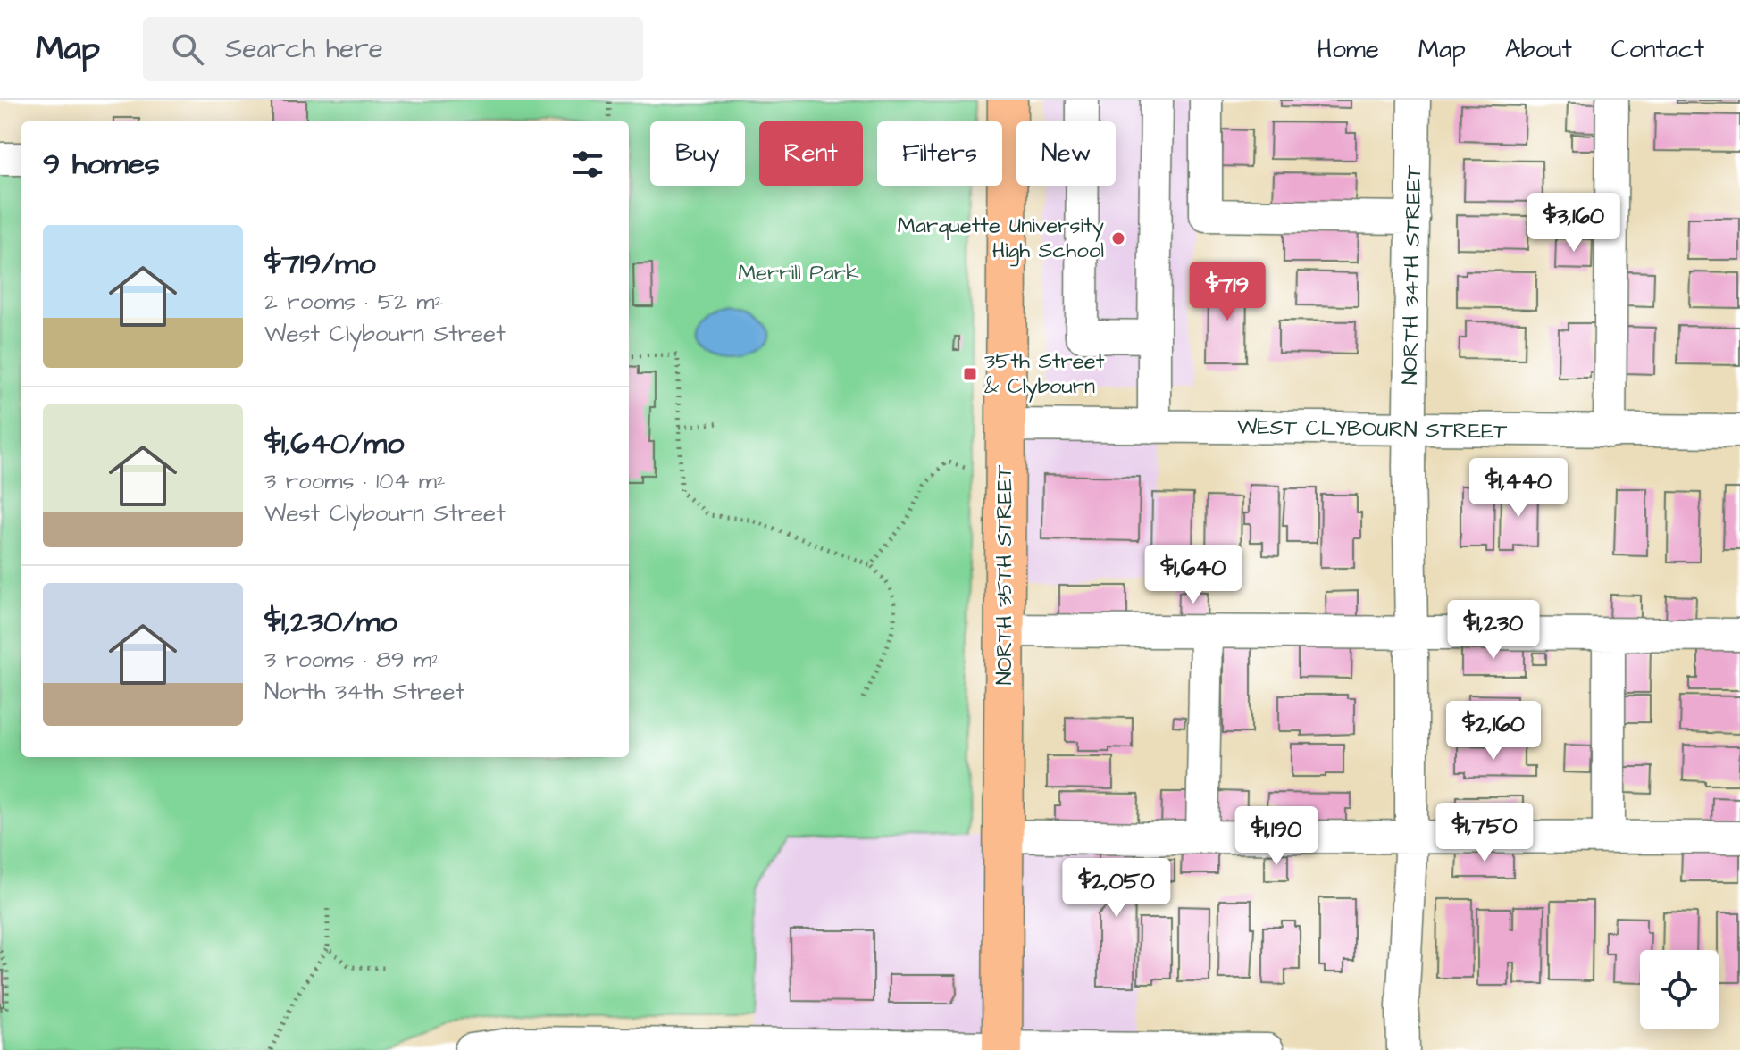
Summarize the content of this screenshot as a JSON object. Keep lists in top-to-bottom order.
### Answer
{
  "streets": {
    "main road": ["NORTH 35TH STREET"],
    "street": ["NORTH 34TH STREET", "WEST CLYBOURN STREET"]
  },
  "crossings": [
    ["NORTH 34TH STREET", "WEST CLYBOURN STREET"],
    ["WEST CLYBOURN STREET", "NORTH 35TH STREET"]
  ],
  "parks": ["Merrill Park"],
  "places": {
    "other": ["Marquette University High School"],
    "transit": ["35th Street & Clybourn"]
  },
  "page": {
    "header": "Map",
    "search": "Search here",
    "nav": [
      "Home",
      "Map",
      "About",
      "Contact"
    ],
    "chip": [
      "Buy",
      "Rent",
      "Filters",
      "New"
    ],
    "heading": "9 homes",
    "price": [
      "$3,160",
      "$719",
      "$1,440",
      "$1,640",
      "$1,230",
      "$2,160",
      "$1,750",
      "$1,190",
      "$2,050"
    ],
    "list": [
      {
        "name": "$719/mo",
        "note": "2 rooms · 52 m² · West Clybourn Street"
      },
      {
        "name": "$1,640/mo",
        "note": "3 rooms · 104 m² · West Clybourn Street"
      },
      {
        "name": "$1,230/mo",
        "note": "3 rooms · 89 m² · North 34th Street"
      }
    ]
  }
}
